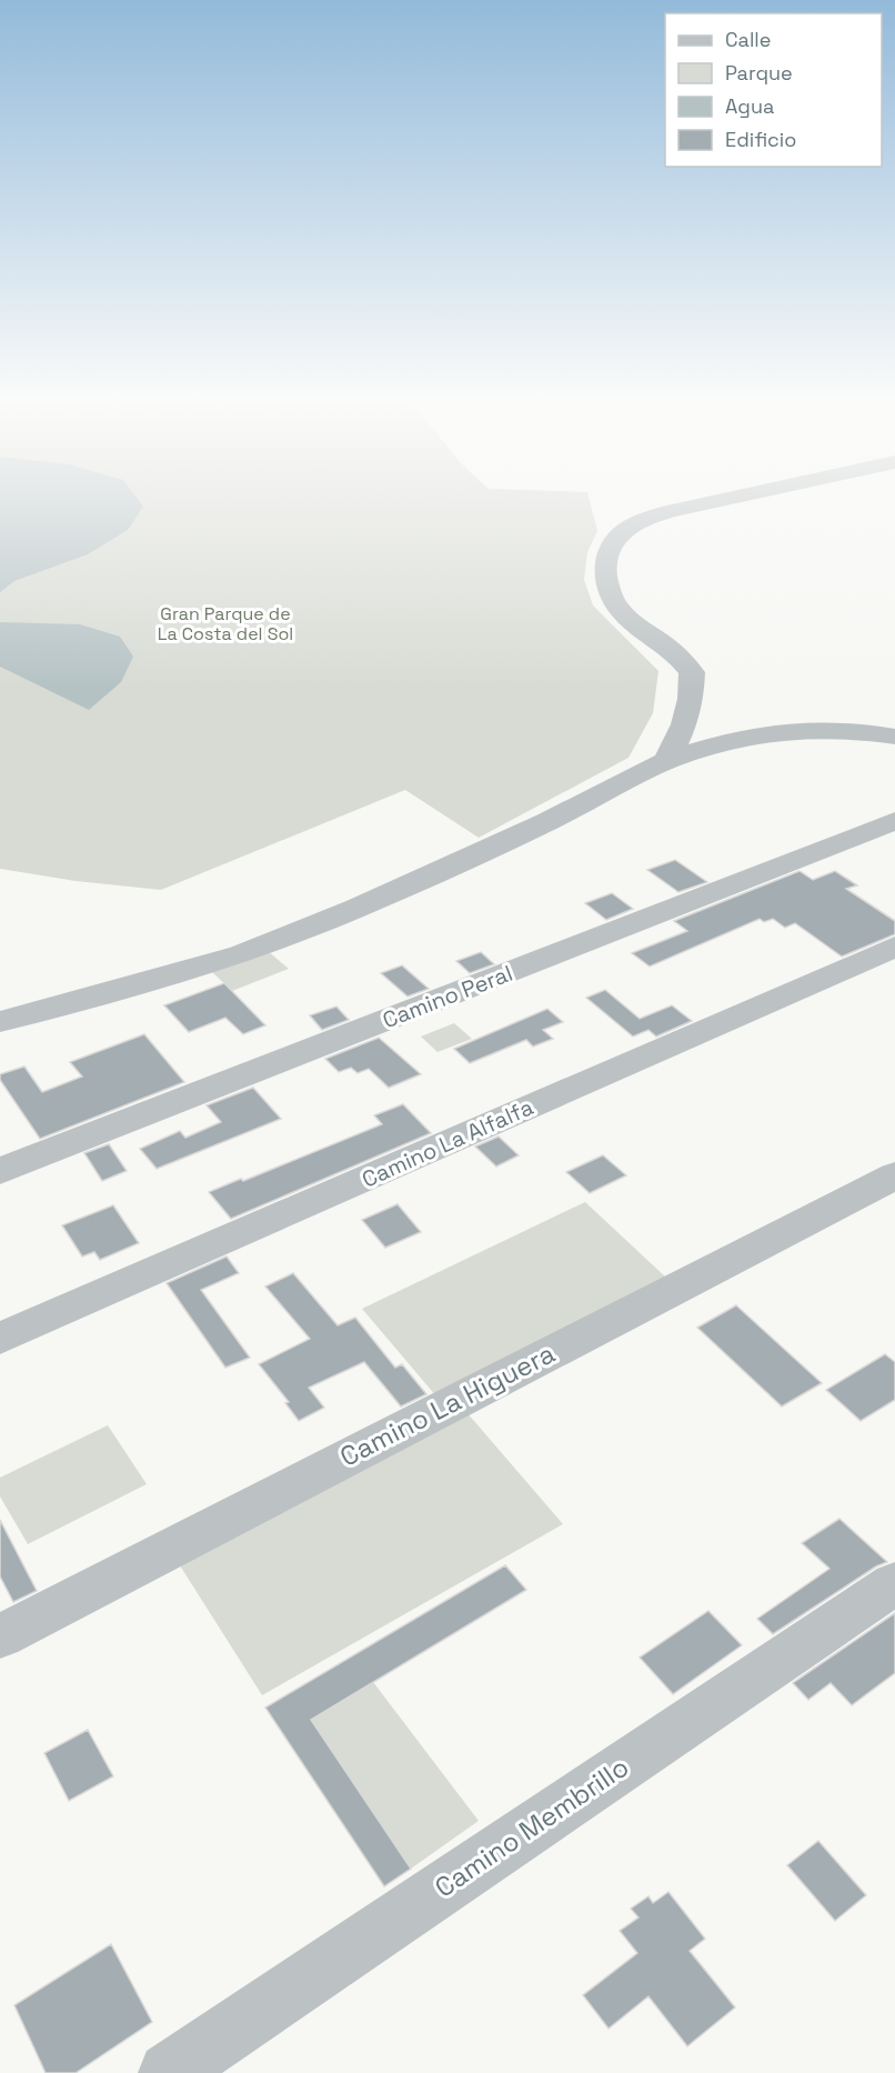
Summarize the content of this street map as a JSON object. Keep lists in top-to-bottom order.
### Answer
{
  "streets": {
    "street": [
      "Camino Peral",
      "Camino La Alfalfa",
      "Camino La Higuera",
      "Camino Membrillo"
    ]
  },
  "parks": ["Gran Parque de La Costa del Sol"],
  "legend": [
    "Calle",
    "Parque",
    "Agua",
    "Edificio"
  ]
}
